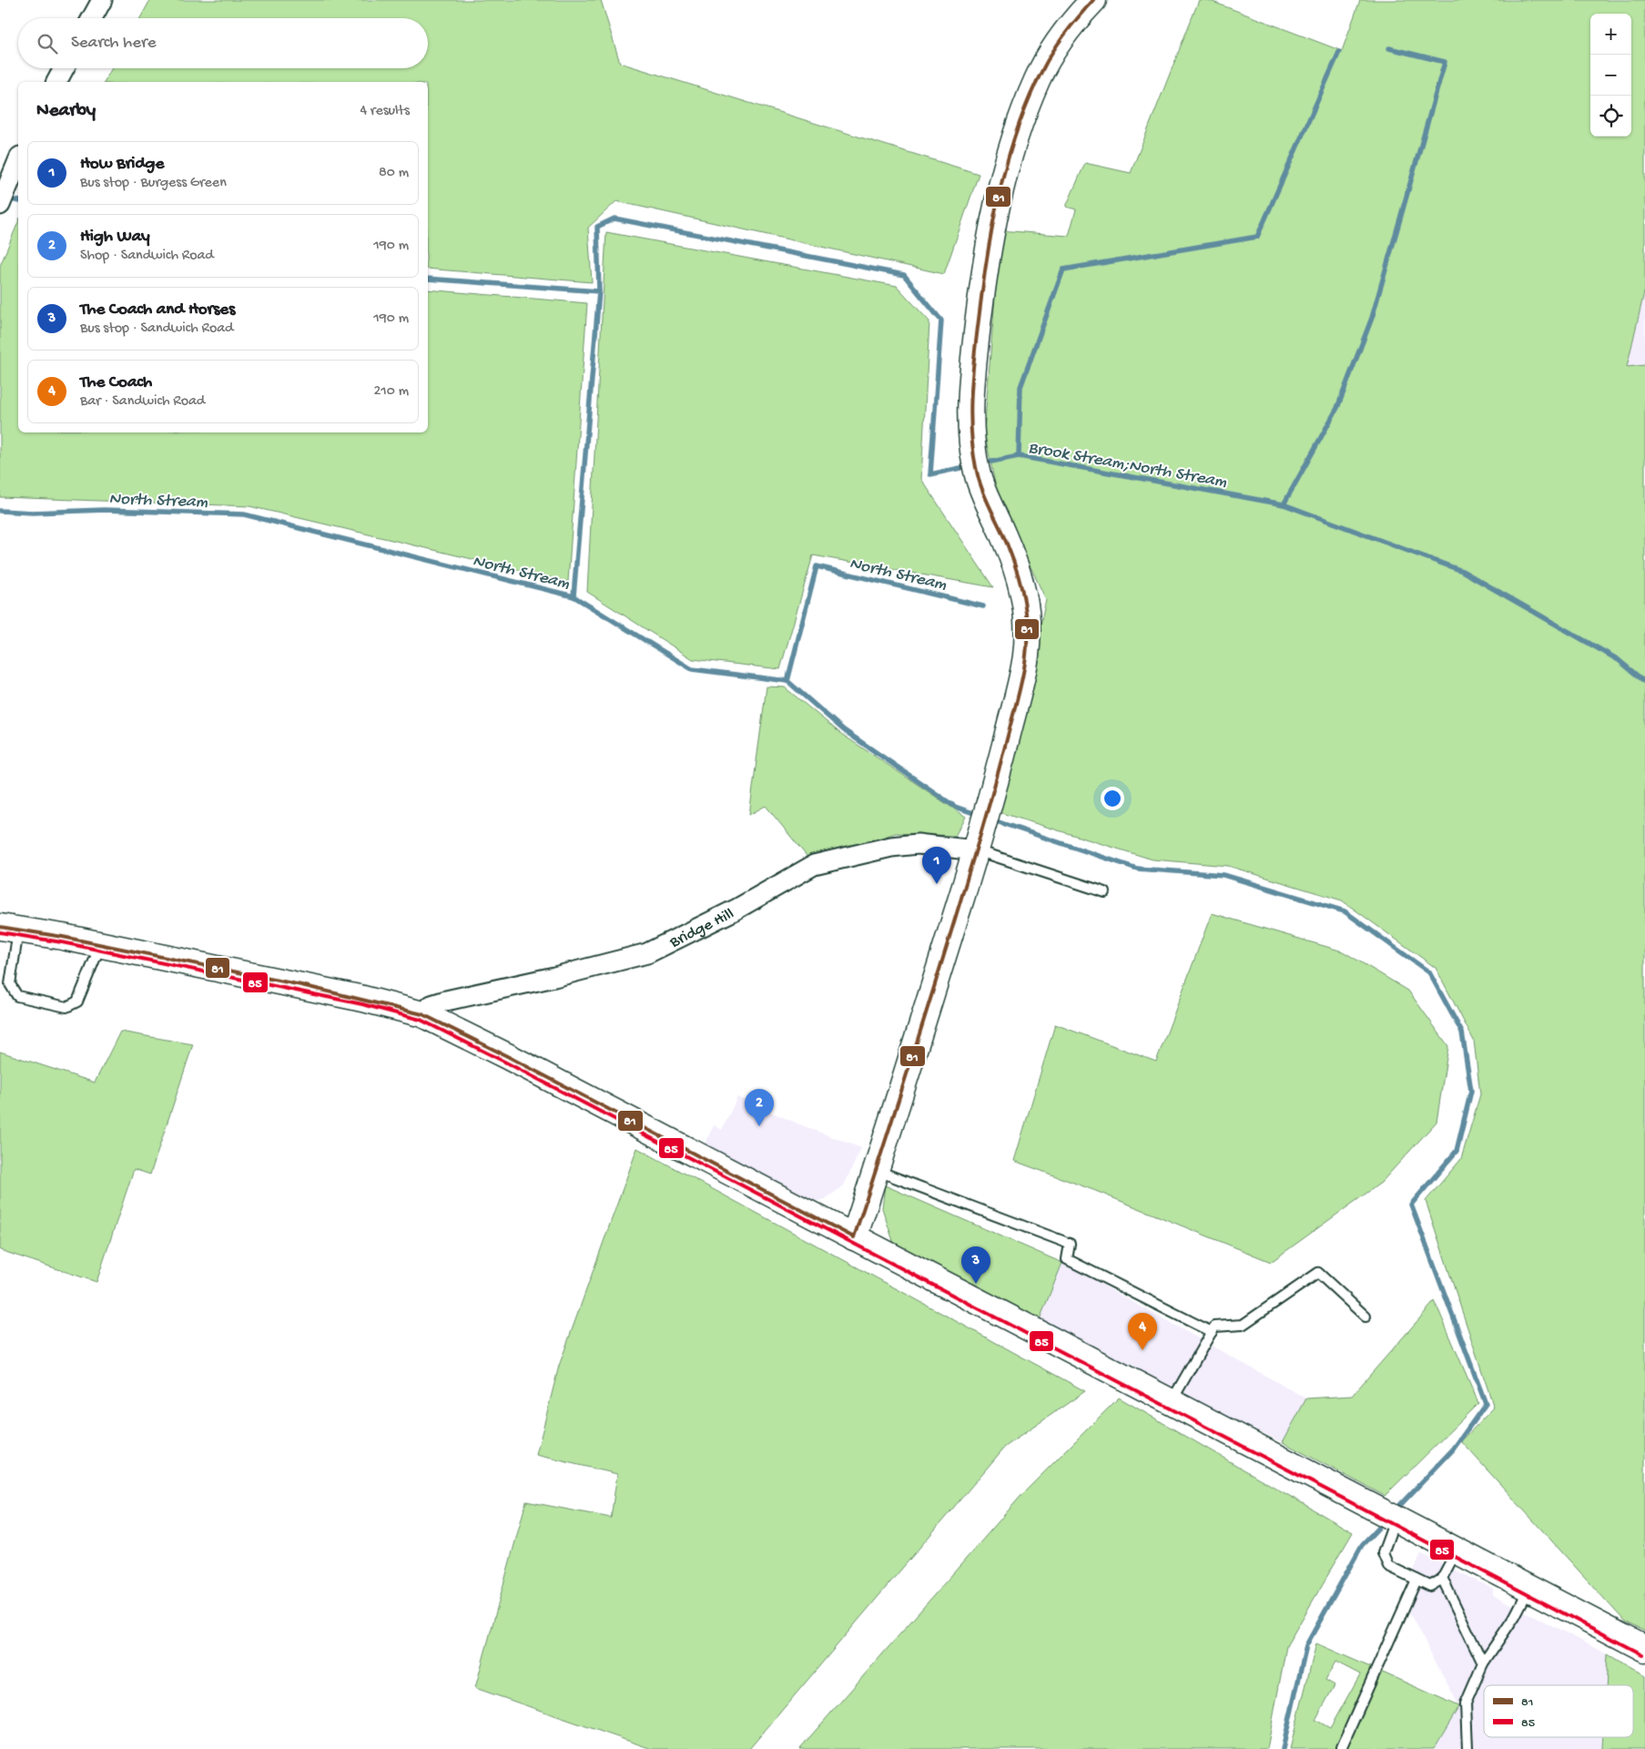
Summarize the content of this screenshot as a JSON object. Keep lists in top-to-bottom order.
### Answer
{
  "streets": {
    "street": ["Bridge Hill"]
  },
  "water": ["Brook Stream;North Stream", "North Stream"],
  "lines": ["transit line 81", "transit line 85"],
  "legend": ["81", "85"],
  "page": {
    "map_buttons": ["+", "−"],
    "search": "Search here",
    "heading": ["Nearby", "4 results"],
    "list": [
      {
        "mark": "1",
        "name": "How Bridge",
        "note": "Bus stop · Burgess Green",
        "value": "80 m"
      },
      {
        "mark": "2",
        "name": "High Way",
        "note": "Shop · Sandwich Road",
        "value": "190 m"
      },
      {
        "mark": "3",
        "name": "The Coach and Horses",
        "note": "Bus stop · Sandwich Road",
        "value": "190 m"
      },
      {
        "mark": "4",
        "name": "The Coach",
        "note": "Bar · Sandwich Road",
        "value": "210 m"
      }
    ],
    "pins": [
      "1",
      "2",
      "3",
      "4"
    ]
  }
}
